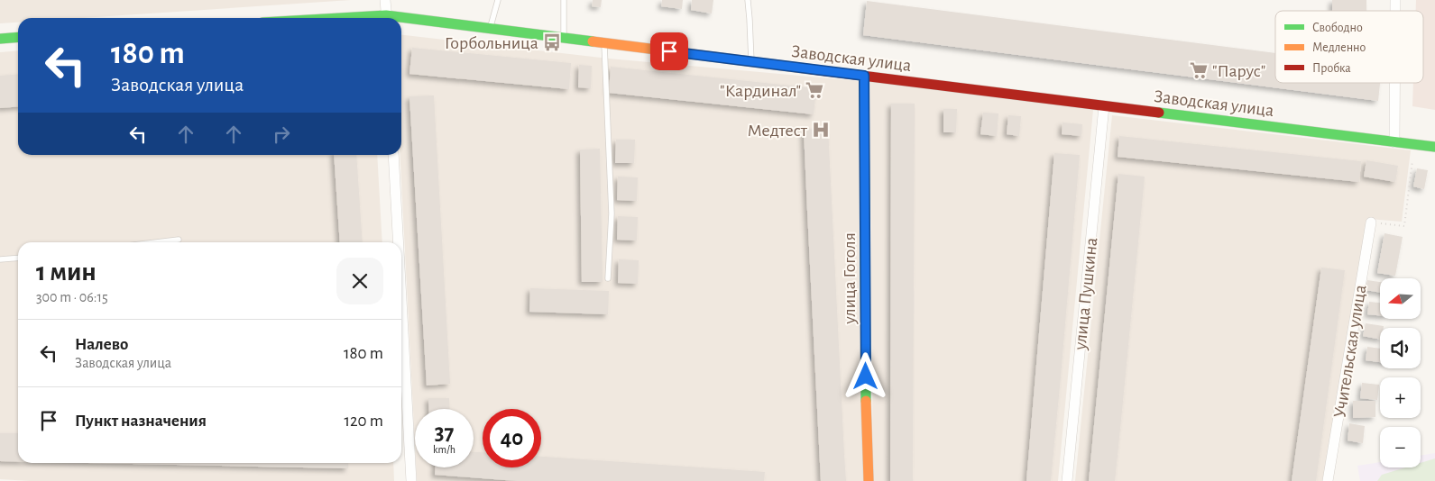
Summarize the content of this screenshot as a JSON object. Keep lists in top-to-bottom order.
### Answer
{
  "streets": {
    "street": [
      "Заводская улица",
      "улица Гоголя",
      "улица Пушкина",
      "Учительская улица"
    ]
  },
  "crossings": [
    ["Заводская улица", "улица Гоголя"],
    ["Заводская улица", "улица Пушкина"]
  ],
  "places": {
    "bus stop": ["Горбольница"],
    "supermarket": ["\"Парус\"", "\"Кардинал\""],
    "hospital": ["Медтест"]
  },
  "legend": ["Свободно", "Медленно", "Пробка"],
  "north": "left",
  "page": {
    "turn": ["180 m", "Заводская улица"],
    "heading": ["1 мин", "300 m · 06:15"],
    "map_buttons": ["+", "−"],
    "list": [
      {
        "name": "Налево",
        "note": "Заводская улица",
        "value": "180 m"
      },
      {
        "name": "Пункт назначения",
        "value": "120 m"
      }
    ],
    "speed": "37 km/h",
    "limit": "40"
  }
}
